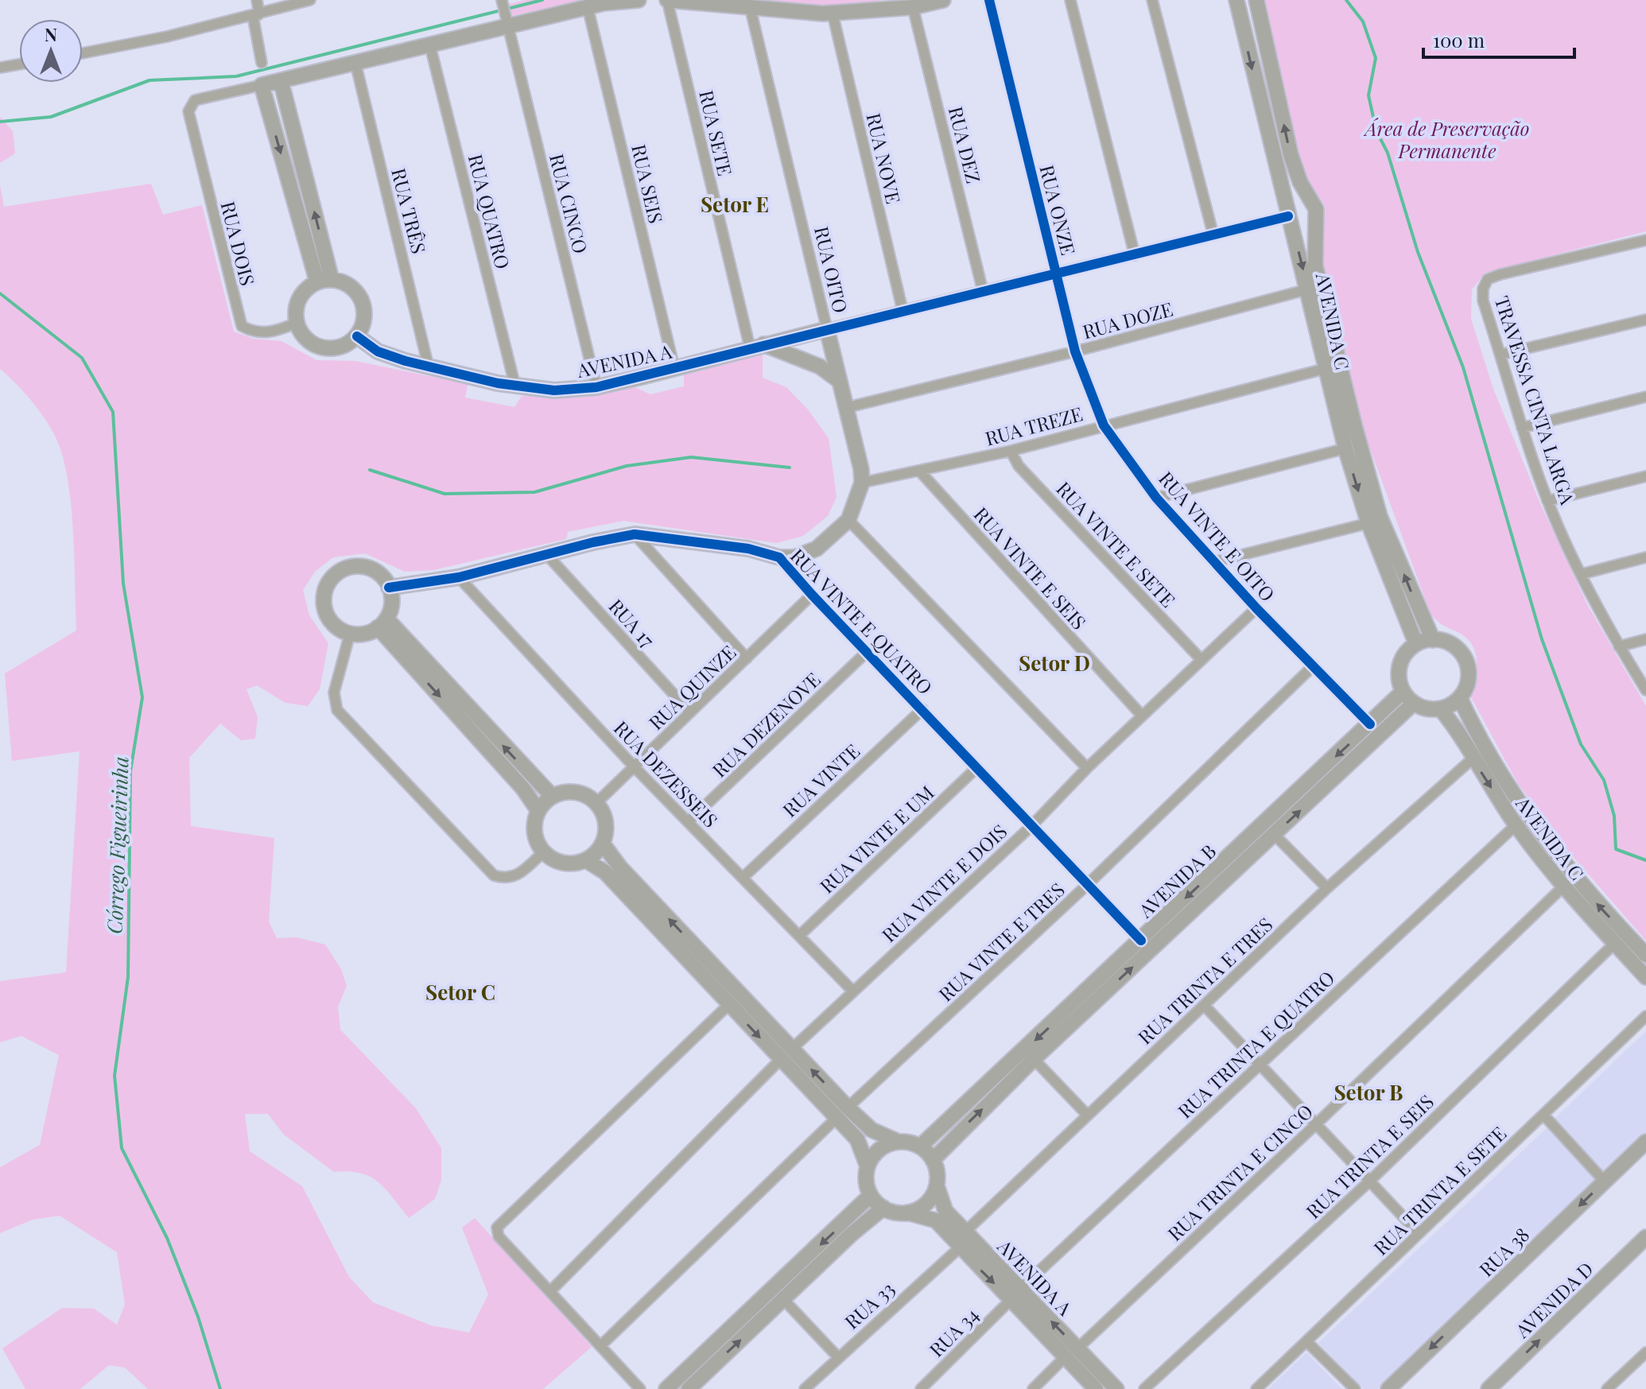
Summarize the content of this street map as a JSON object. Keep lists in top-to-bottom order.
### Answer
{
  "streets": {
    "street": [
      "RUA SETE",
      "RUA DEZ",
      "RUA NOVE",
      "RUA SEIS",
      "RUA CINCO",
      "RUA ONZE",
      "RUA TRÊS",
      "RUA QUATRO",
      "RUA DOIS",
      "RUA OITO",
      "RUA DOZE",
      "AVENIDA C",
      "AVENIDA A",
      "TRAVESSA CINTA LARGA",
      "RUA TREZE",
      "RUA VINTE E OITO",
      "RUA VINTE E SETE",
      "RUA VINTE E SEIS",
      "RUA VINTE E QUATRO",
      "RUA 17",
      "RUA QUINZE",
      "RUA DEZENOVE",
      "RUA DEZESSEIS",
      "RUA VINTE",
      "RUA VINTE E UM",
      "AVENIDA B",
      "RUA VINTE E DOIS",
      "RUA VINTE E TRES",
      "RUA TRINTA E TRES",
      "RUA TRINTA E QUATRO",
      "RUA TRINTA E SEIS",
      "RUA TRINTA E CINCO",
      "RUA TRINTA E SETE",
      "RUA 38",
      "AVENIDA D",
      "RUA 33",
      "RUA 34"
    ]
  },
  "crossings": [
    ["RUA SETE", "AVENIDA A"],
    ["RUA DEZ", "RUA ONZE"],
    ["RUA NOVE", "RUA ONZE"],
    ["RUA SEIS", "AVENIDA A"],
    ["RUA CINCO", "AVENIDA A"],
    ["RUA ONZE", "RUA OITO"],
    ["RUA ONZE", "AVENIDA A"],
    ["RUA ONZE", "RUA VINTE E OITO"],
    ["RUA TRÊS", "AVENIDA A"],
    ["RUA QUATRO", "AVENIDA A"],
    ["RUA DOIS", "AVENIDA A"],
    ["RUA OITO", "RUA DOZE"],
    ["RUA OITO", "AVENIDA A"],
    ["RUA OITO", "RUA TREZE"],
    ["RUA DOZE", "AVENIDA C"],
    ["RUA DOZE", "RUA VINTE E OITO"],
    ["AVENIDA C", "RUA TREZE"],
    ["AVENIDA C", "AVENIDA B"],
    ["AVENIDA C", "RUA TRINTA E TRES"],
    ["AVENIDA C", "RUA TRINTA E QUATRO"],
    ["AVENIDA C", "RUA TRINTA E SEIS"],
    ["AVENIDA C", "RUA TRINTA E CINCO"],
    ["AVENIDA A", "AVENIDA B"],
    ["AVENIDA A", "RUA TRINTA E TRES"],
    ["AVENIDA A", "RUA TRINTA E QUATRO"],
    ["AVENIDA A", "RUA TRINTA E CINCO"],
    ["AVENIDA A", "RUA 33"],
    ["AVENIDA A", "RUA 34"],
    ["RUA TREZE", "RUA VINTE E OITO"],
    ["RUA TREZE", "RUA VINTE E SETE"],
    ["RUA TREZE", "RUA VINTE E SEIS"],
    ["RUA VINTE E OITO", "AVENIDA B"],
    ["RUA VINTE E OITO", "RUA VINTE E DOIS"],
    ["RUA VINTE E OITO", "RUA VINTE E TRES"],
    ["RUA VINTE E SETE", "RUA VINTE E DOIS"],
    ["RUA VINTE E SEIS", "RUA VINTE E DOIS"],
    ["RUA VINTE E QUATRO", "RUA 17"],
    ["RUA VINTE E QUATRO", "RUA QUINZE"],
    ["RUA VINTE E QUATRO", "RUA DEZENOVE"],
    ["RUA VINTE E QUATRO", "RUA DEZESSEIS"],
    ["RUA VINTE E QUATRO", "RUA VINTE"],
    ["RUA VINTE E QUATRO", "RUA VINTE E UM"],
    ["RUA VINTE E QUATRO", "AVENIDA B"],
    ["RUA VINTE E QUATRO", "RUA VINTE E DOIS"],
    ["RUA VINTE E QUATRO", "RUA VINTE E TRES"],
    ["RUA 17", "RUA QUINZE"],
    ["RUA QUINZE", "RUA DEZESSEIS"],
    ["RUA DEZENOVE", "RUA DEZESSEIS"],
    ["RUA DEZESSEIS", "RUA VINTE"],
    ["RUA DEZESSEIS", "RUA VINTE E UM"],
    ["RUA DEZESSEIS", "RUA VINTE E DOIS"],
    ["RUA TRINTA E QUATRO", "RUA 34"]
  ],
  "one_way": ["RUA 38", "AVENIDA D"],
  "districts": [
    "Setor E",
    "Setor D",
    "Setor C",
    "Setor B"
  ],
  "water": ["Córrego Figueirinha"],
  "parks": ["Área de Preservação Permanente"],
  "scale_bar": "100 m",
  "north": "top"
}
